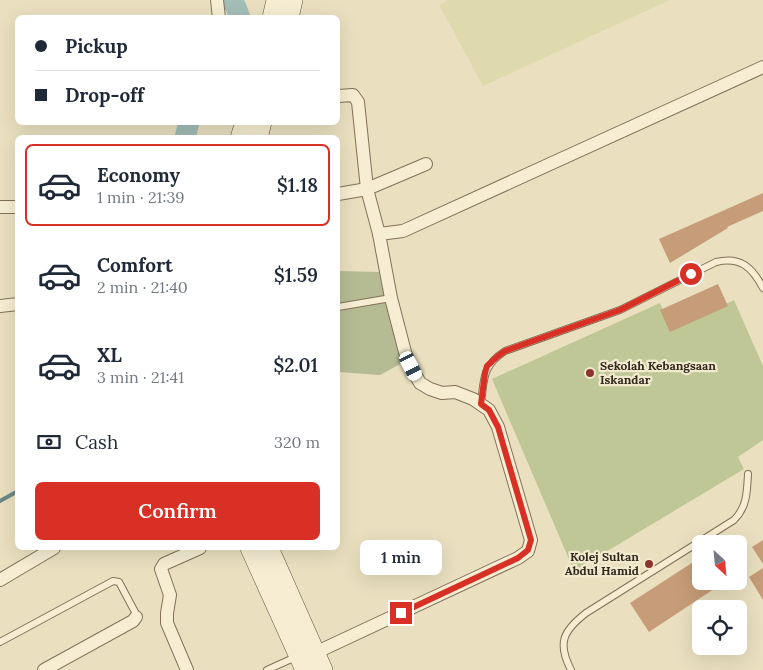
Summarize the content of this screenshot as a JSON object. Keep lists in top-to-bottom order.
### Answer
{
  "places": ["Sekolah Kebangsaan Iskandar", "Kolej Sultan Abdul Hamid"],
  "north": "bottom right",
  "page": {
    "banner": ["Pickup", "Drop-off"],
    "list": [
      {
        "name": "Economy",
        "note": "1 min · 21:39",
        "value": "$1.18"
      },
      {
        "name": "Comfort",
        "note": "2 min · 21:40",
        "value": "$1.59"
      },
      {
        "name": "XL",
        "note": "3 min · 21:41",
        "value": "$2.01"
      }
    ],
    "pay": ["Cash", "320 m"],
    "buttons": "Confirm",
    "bubble": "1 min"
  }
}
